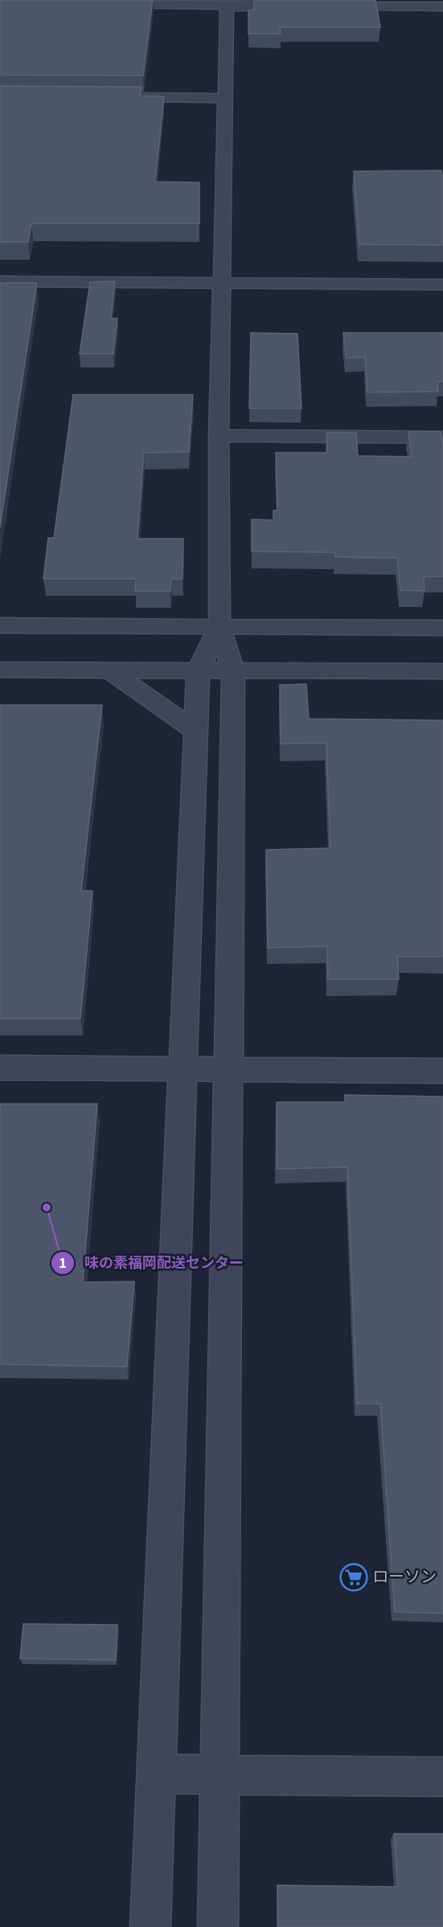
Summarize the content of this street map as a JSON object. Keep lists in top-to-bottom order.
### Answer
{
  "places": {
    "other": ["味の素福岡配送センター"],
    "supermarket": ["ローソン"]
  }
}
